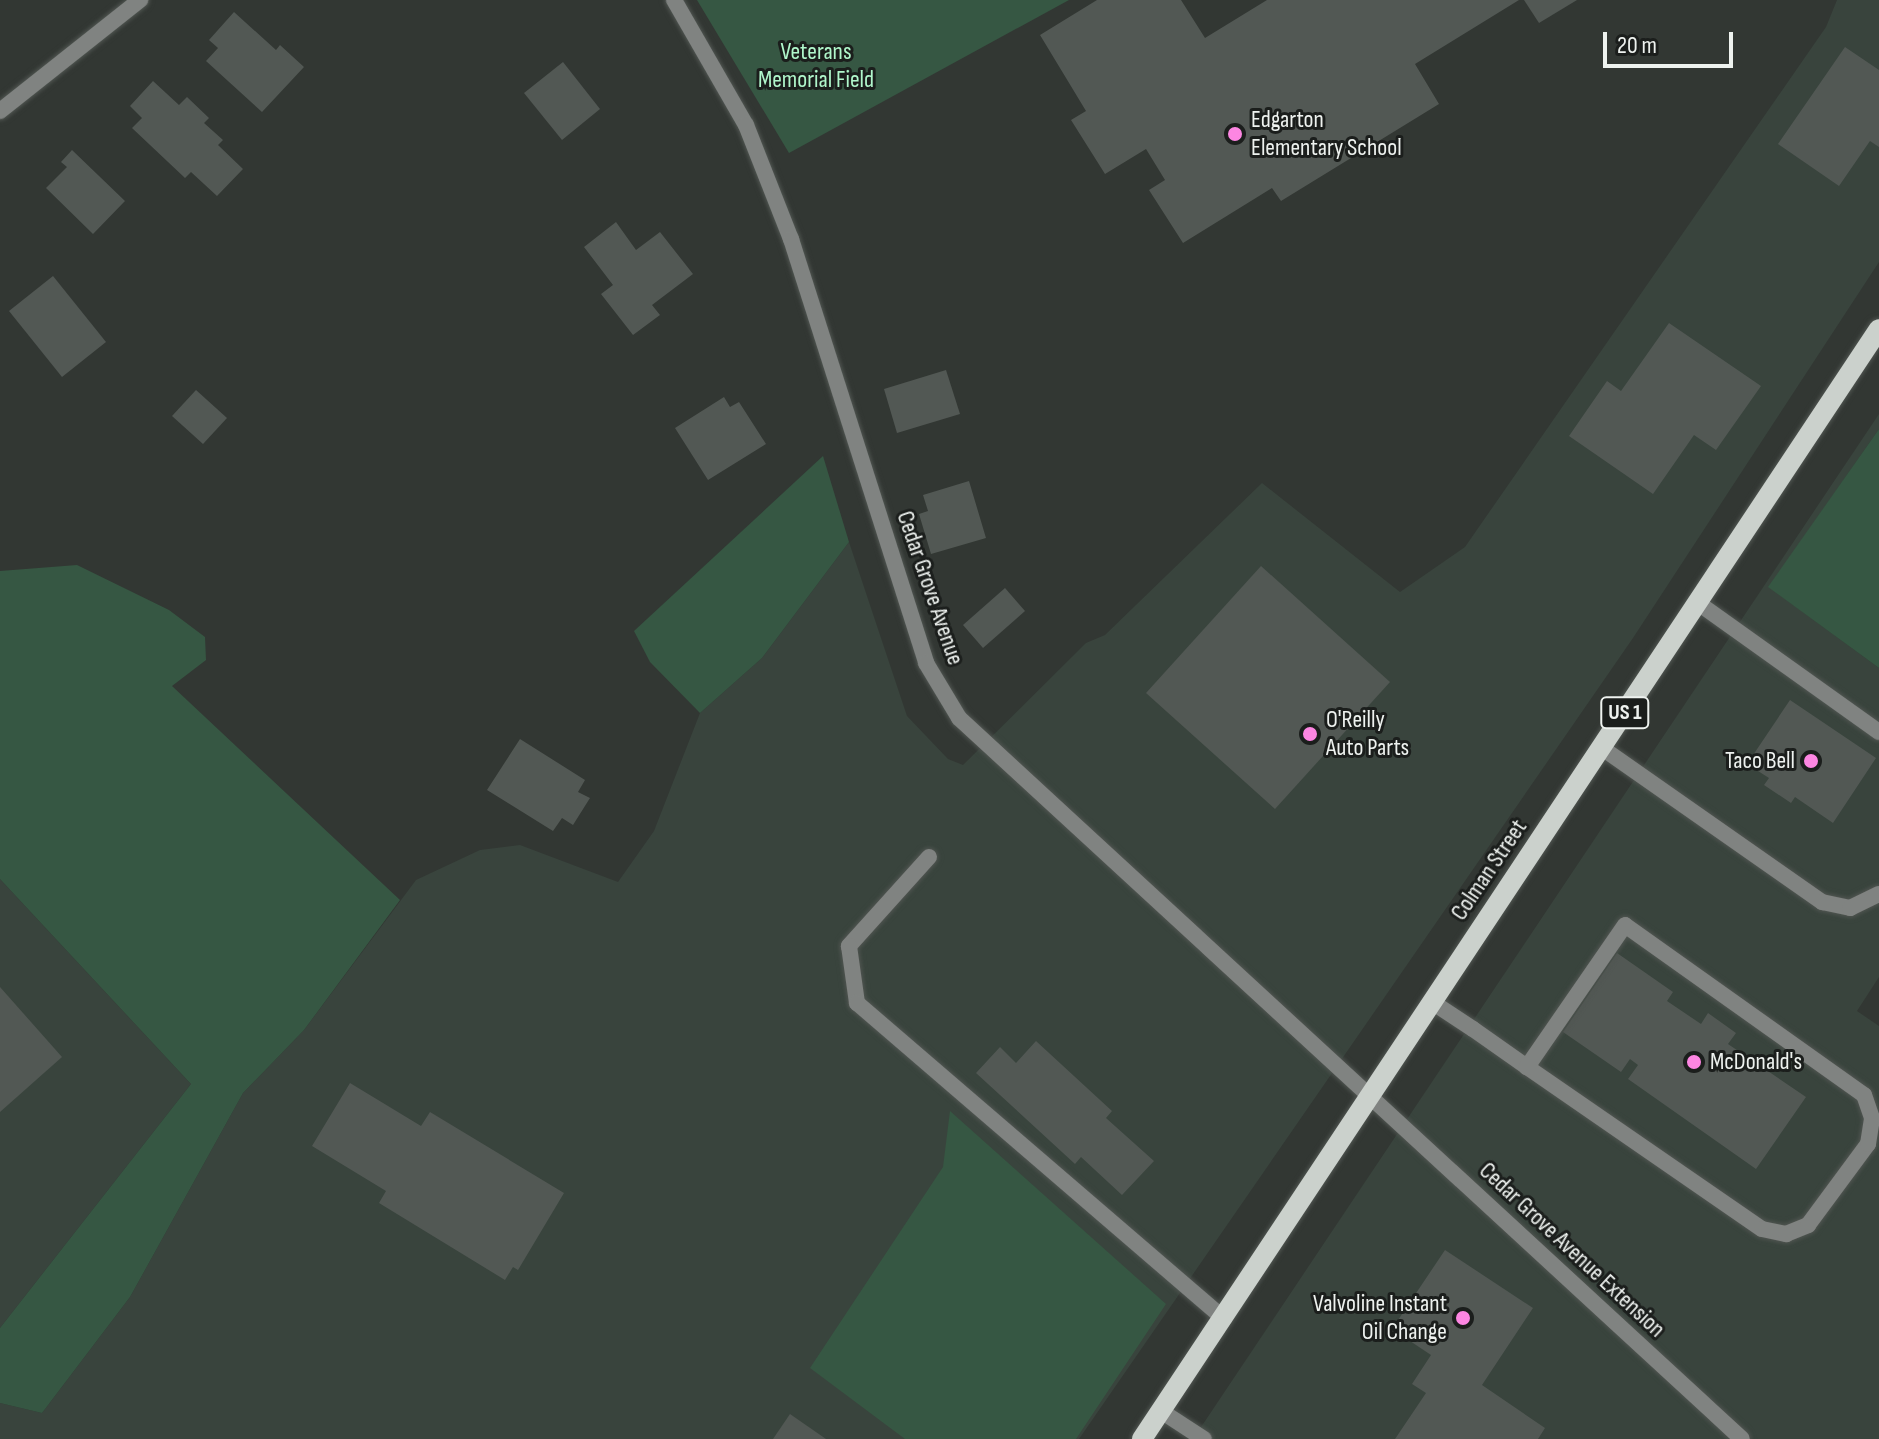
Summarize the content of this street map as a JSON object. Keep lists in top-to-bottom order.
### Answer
{
  "streets": {
    "main road": ["US 1", "Colman Street"],
    "street": ["Cedar Grove Avenue", "Cedar Grove Avenue Extension"]
  },
  "crossings": [
    ["Cedar Grove Avenue", "Colman Street"],
    ["Cedar Grove Avenue", "Cedar Grove Avenue Extension"],
    ["Colman Street", "Cedar Grove Avenue Extension"]
  ],
  "parks": ["Veterans Memorial Field"],
  "places": [
    "Edgarton Elementary School",
    "O'Reilly Auto Parts",
    "Taco Bell",
    "McDonald's",
    "Valvoline Instant Oil Change"
  ],
  "scale_bar": "20 m"
}
